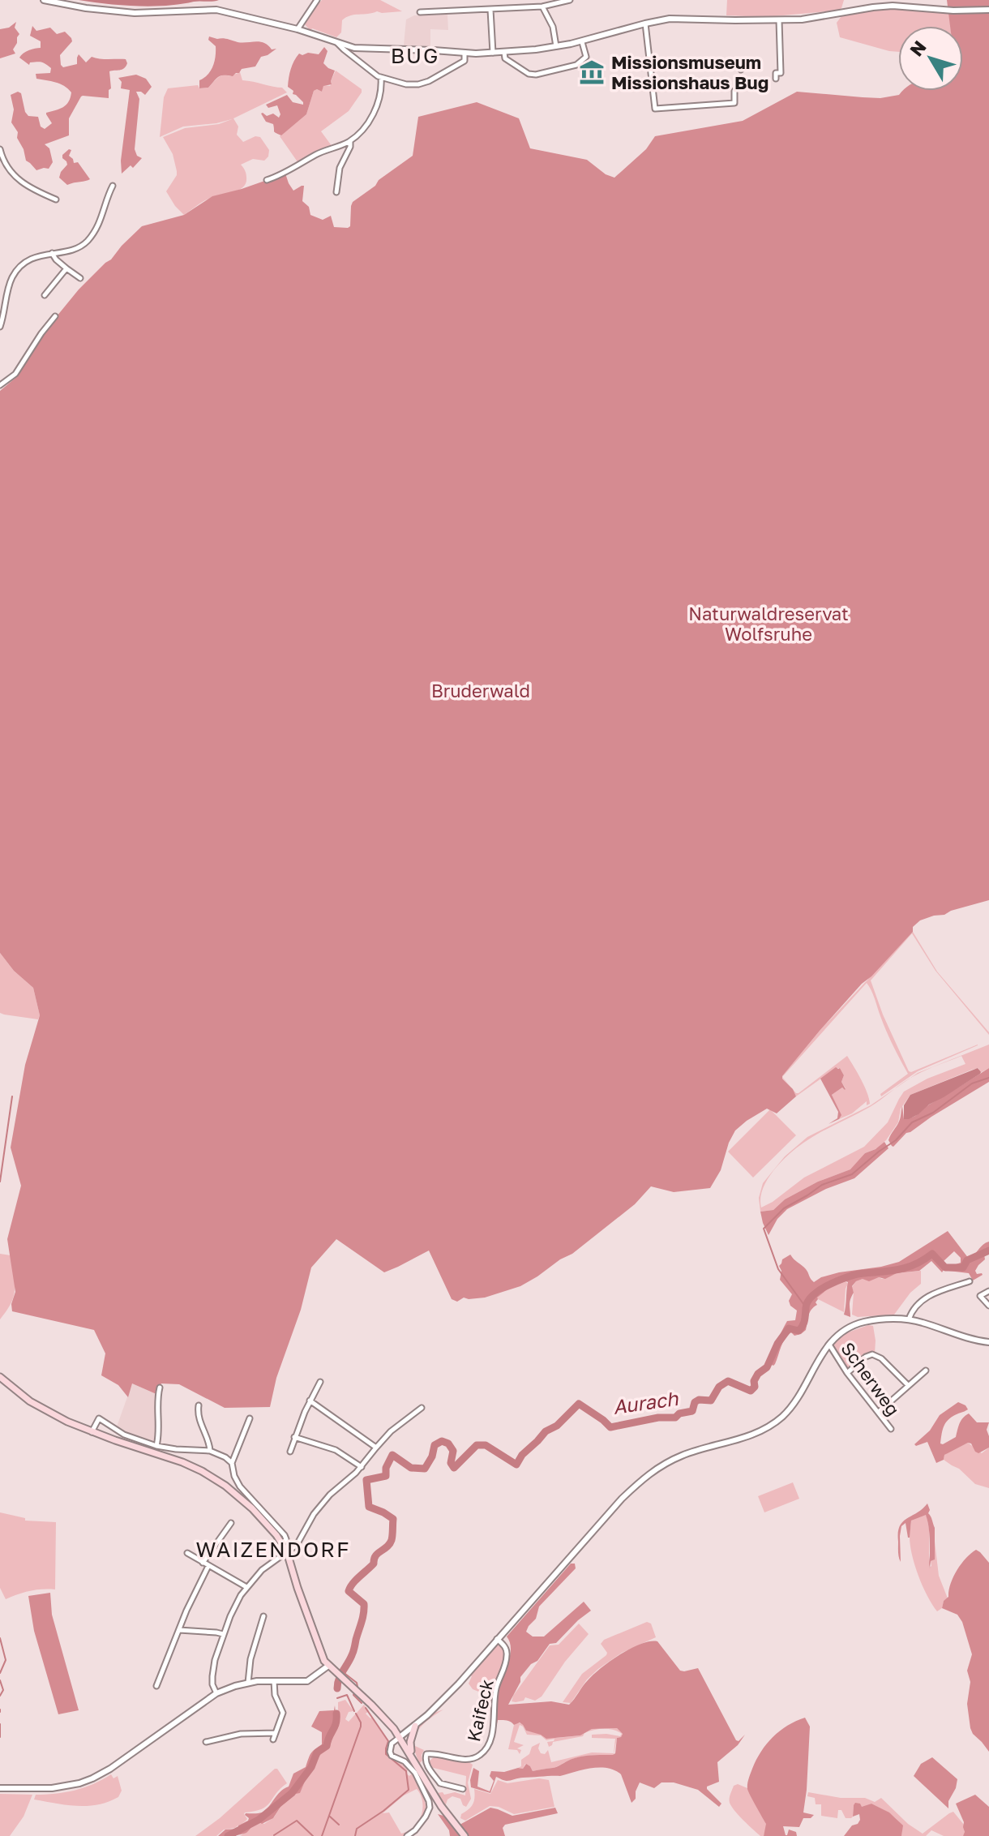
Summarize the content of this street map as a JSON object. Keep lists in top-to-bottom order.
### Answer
{
  "streets": {
    "street": ["Scherweg", "Kaifeck"]
  },
  "districts": ["BUG", "WAIZENDORF"],
  "water": ["Aurach"],
  "parks": ["Naturwaldreservat Wolfsruhe", "Bruderwald"],
  "places": {
    "museum": ["Missionsmuseum Missionshaus Bug"]
  },
  "north": "top left"
}
